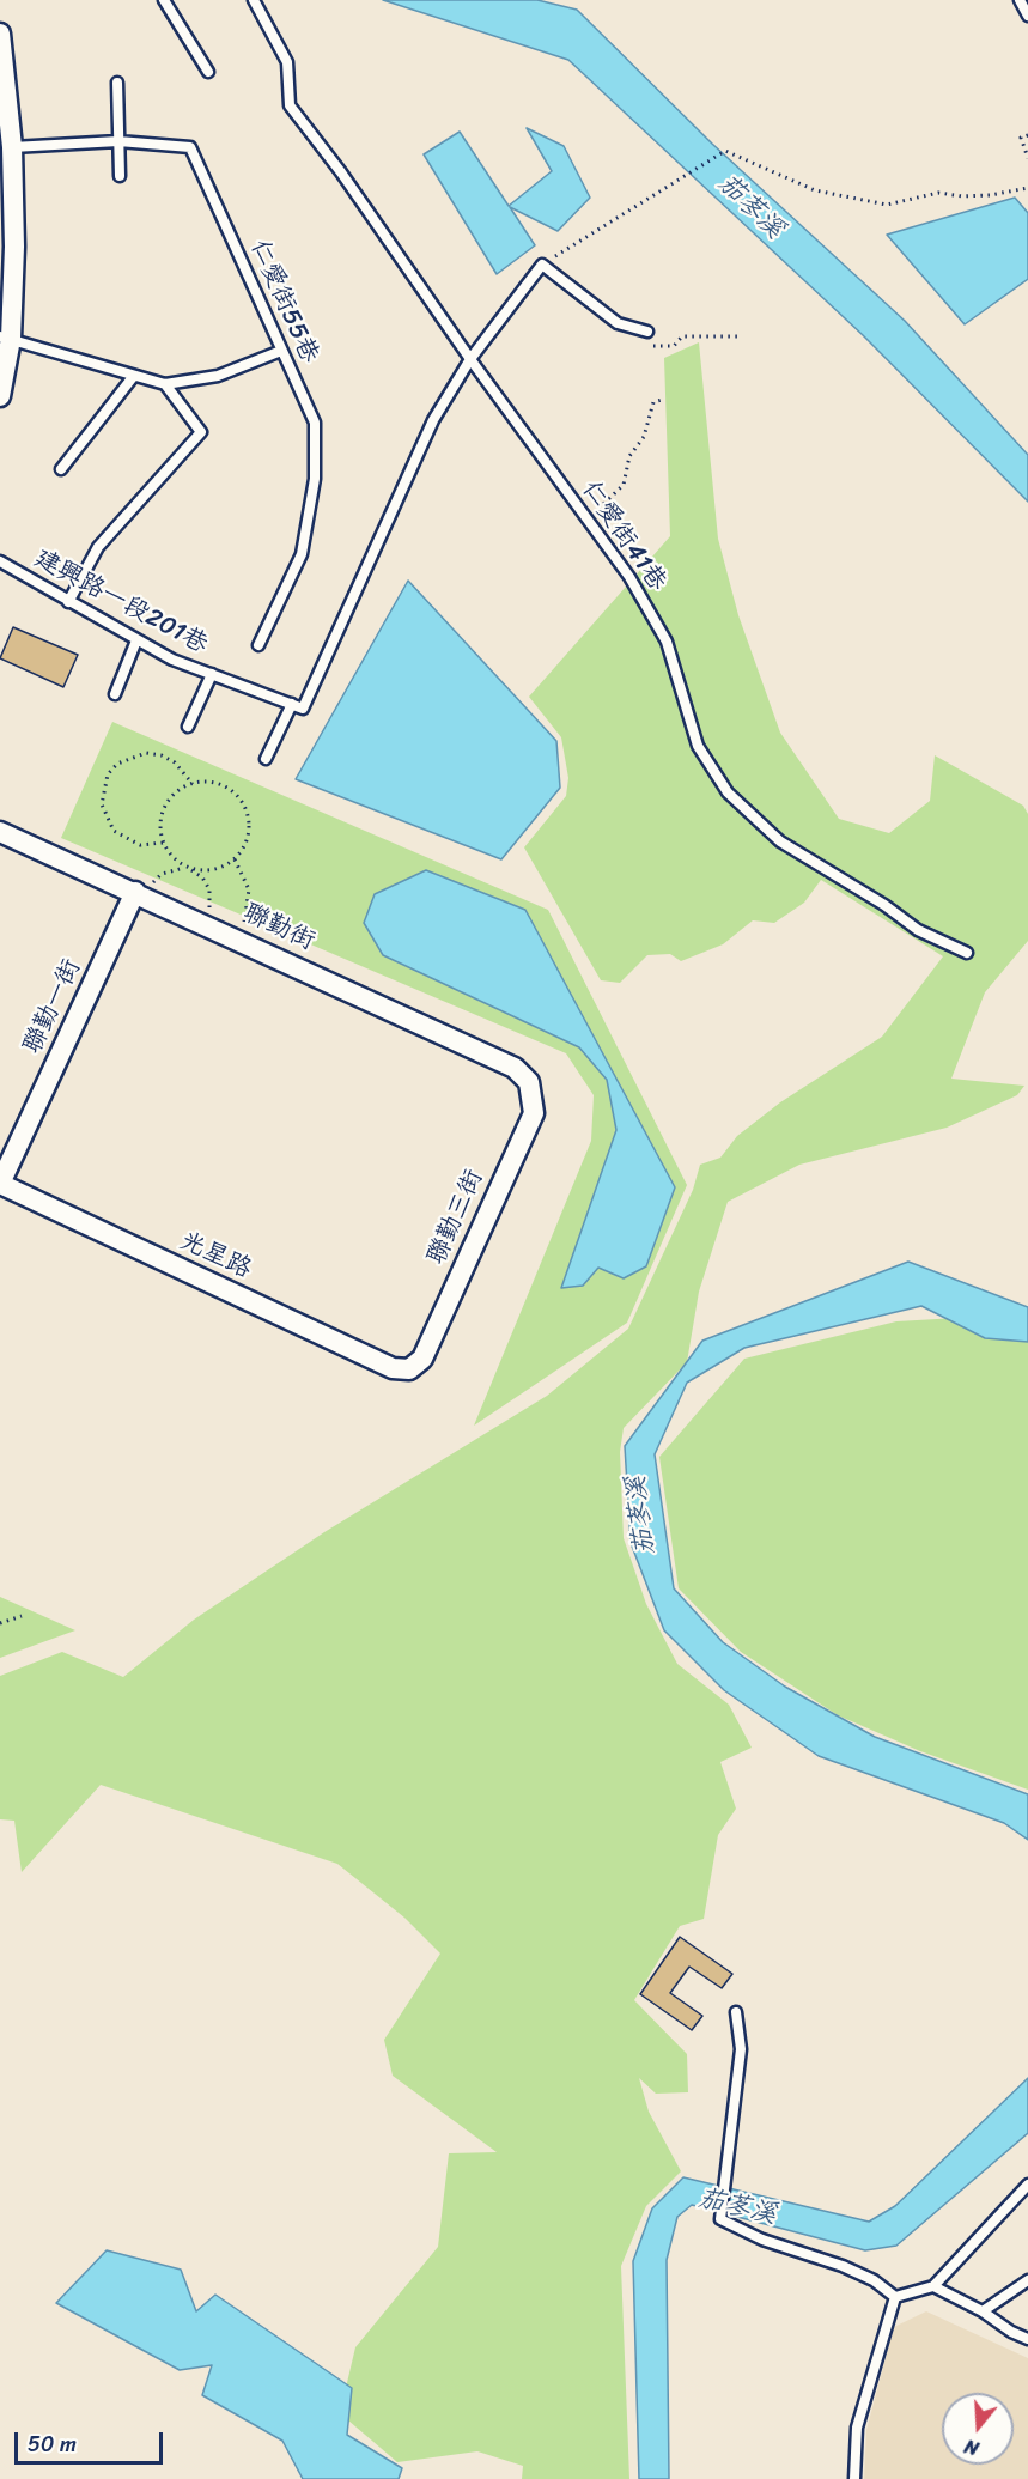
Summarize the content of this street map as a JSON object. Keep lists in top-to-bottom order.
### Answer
{
  "streets": {
    "street": [
      "聯勤街",
      "聯勤一街",
      "聯勤三街",
      "光星路"
    ],
    "lane": ["仁愛街55巷", "仁愛街41巷", "建興路一段201巷"]
  },
  "crossings": [
    ["仁愛街41巷", "建興路一段201巷"],
    ["聯勤街", "聯勤一街"],
    ["聯勤街", "聯勤三街"],
    ["聯勤一街", "光星路"],
    ["聯勤三街", "光星路"]
  ],
  "water": ["茄苳溪"],
  "scale_bar": "50 m",
  "north": "bottom"
}
